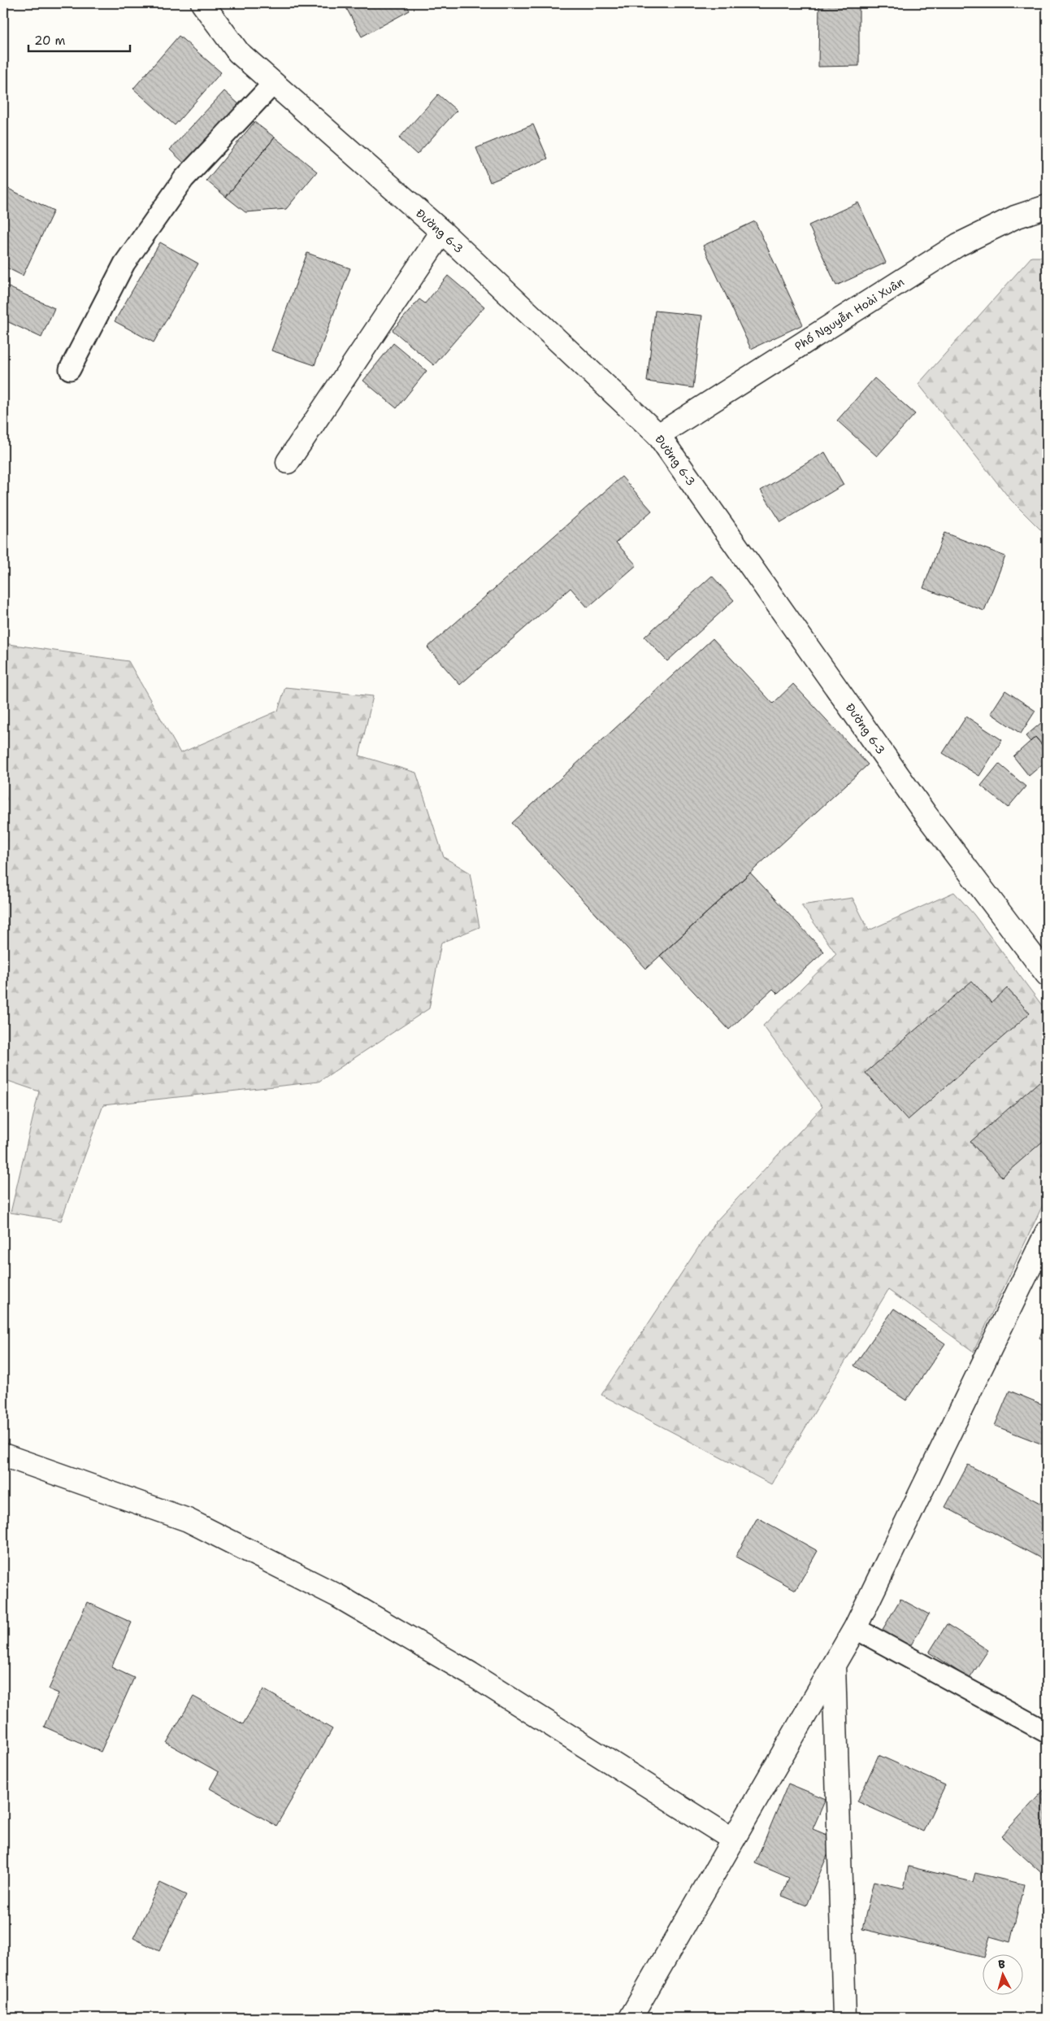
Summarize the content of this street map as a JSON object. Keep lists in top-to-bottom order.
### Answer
{
  "streets": {
    "street": ["Đường 6-3", "Phố Nguyễn Hoài Xuân"]
  },
  "crossings": [
    ["Đường 6-3", "Phố Nguyễn Hoài Xuân"]
  ],
  "scale_bar": "20 m",
  "north": "top"
}
